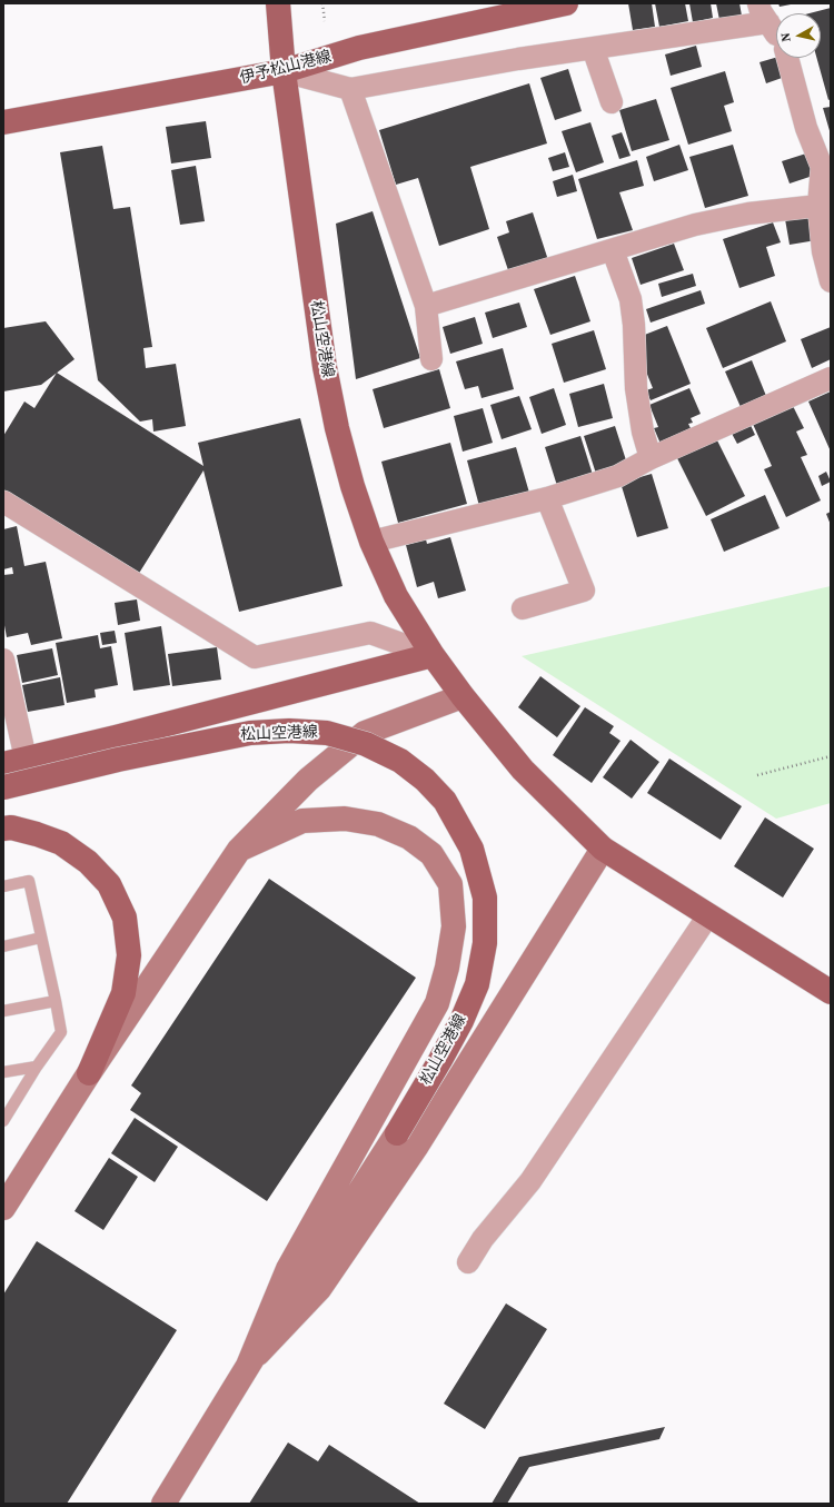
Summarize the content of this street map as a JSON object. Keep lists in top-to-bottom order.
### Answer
{
  "streets": {
    "main road": ["伊予松山港線", "松山空港線"]
  },
  "crossings": [
    ["伊予松山港線", "松山空港線"]
  ],
  "north": "left"
}
